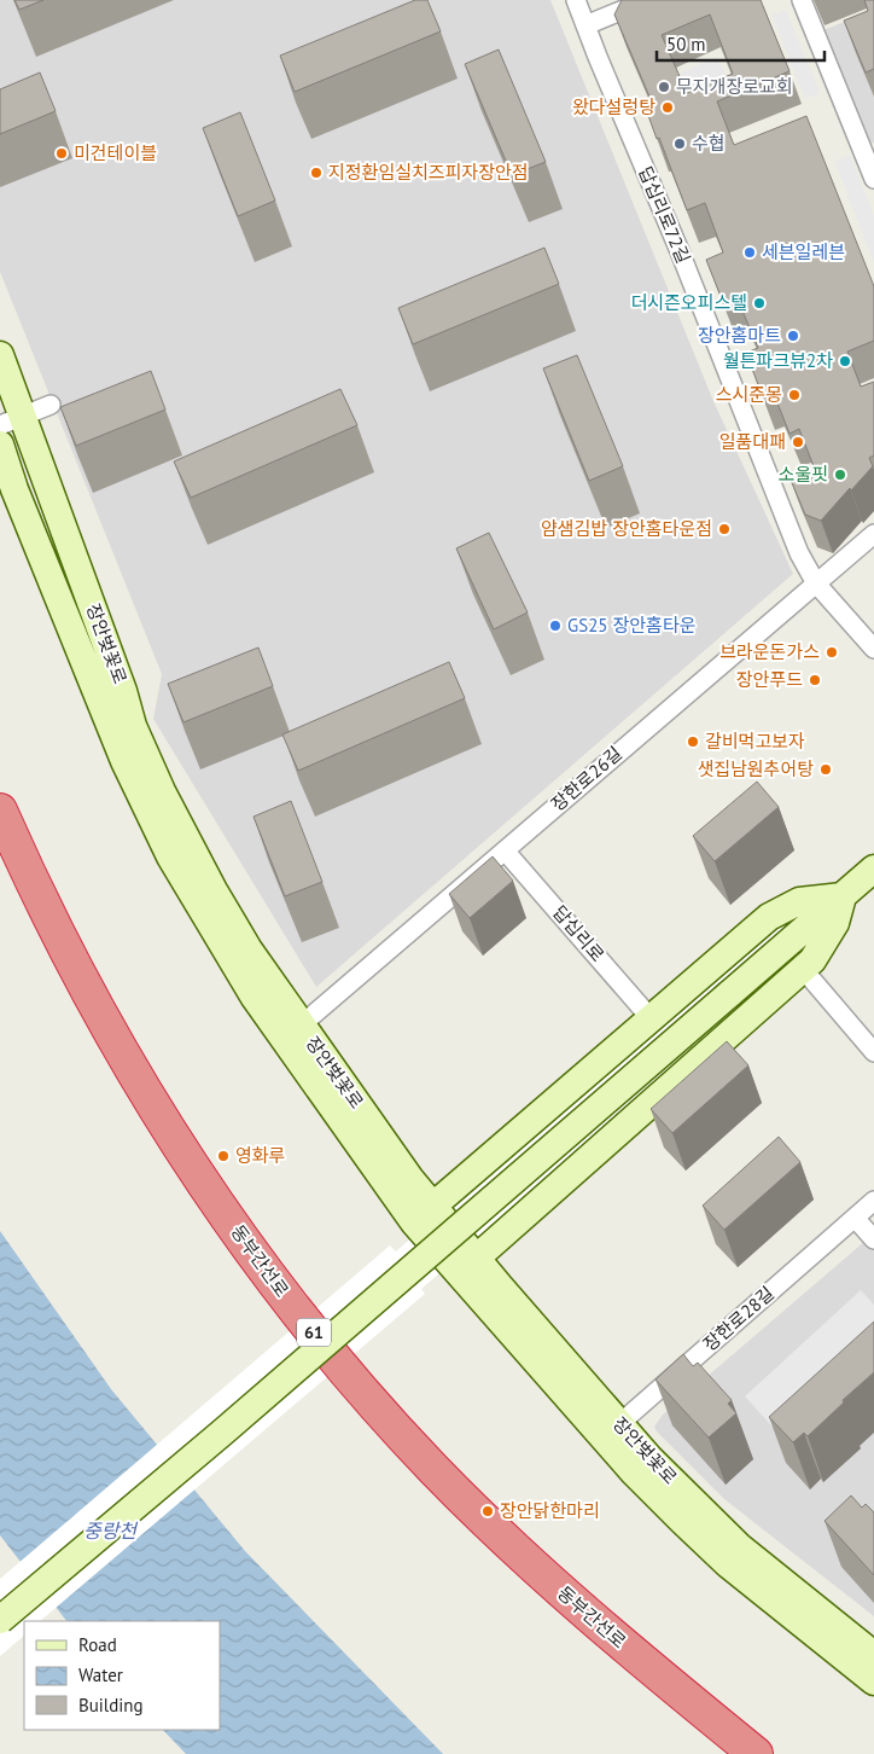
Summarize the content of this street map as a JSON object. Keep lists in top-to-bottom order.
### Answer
{
  "streets": {
    "highway": ["동부간선로", "61"],
    "street": [
      "답십리로72길",
      "장안벚꽃로",
      "장한로26길",
      "답십리로",
      "장한로28길"
    ]
  },
  "crossings": [
    ["답십리로72길", "장한로26길"],
    ["장안벚꽃로", "장한로26길"],
    ["장안벚꽃로", "장한로28길"],
    ["장한로26길", "답십리로"]
  ],
  "water": ["중랑천"],
  "places": [
    "무지개장로교회",
    "왔다설렁탕",
    "수협",
    "미건테이블",
    "지정환임실치즈피자장안점",
    "세븐일레븐",
    "더시즌오피스텔",
    "장안홈마트",
    "월튼파크뷰2차",
    "스시준몽",
    "일품대패",
    "소울핏",
    "얌샘김밥 장안홈타운점",
    "GS25 장안홈타운",
    "브라운돈가스",
    "장안푸드",
    "갈비먹고보자",
    "샛집남원추어탕",
    "영화루",
    "장안닭한마리"
  ],
  "legend": ["Road", "Water", "Building"],
  "scale_bar": "50 m"
}
